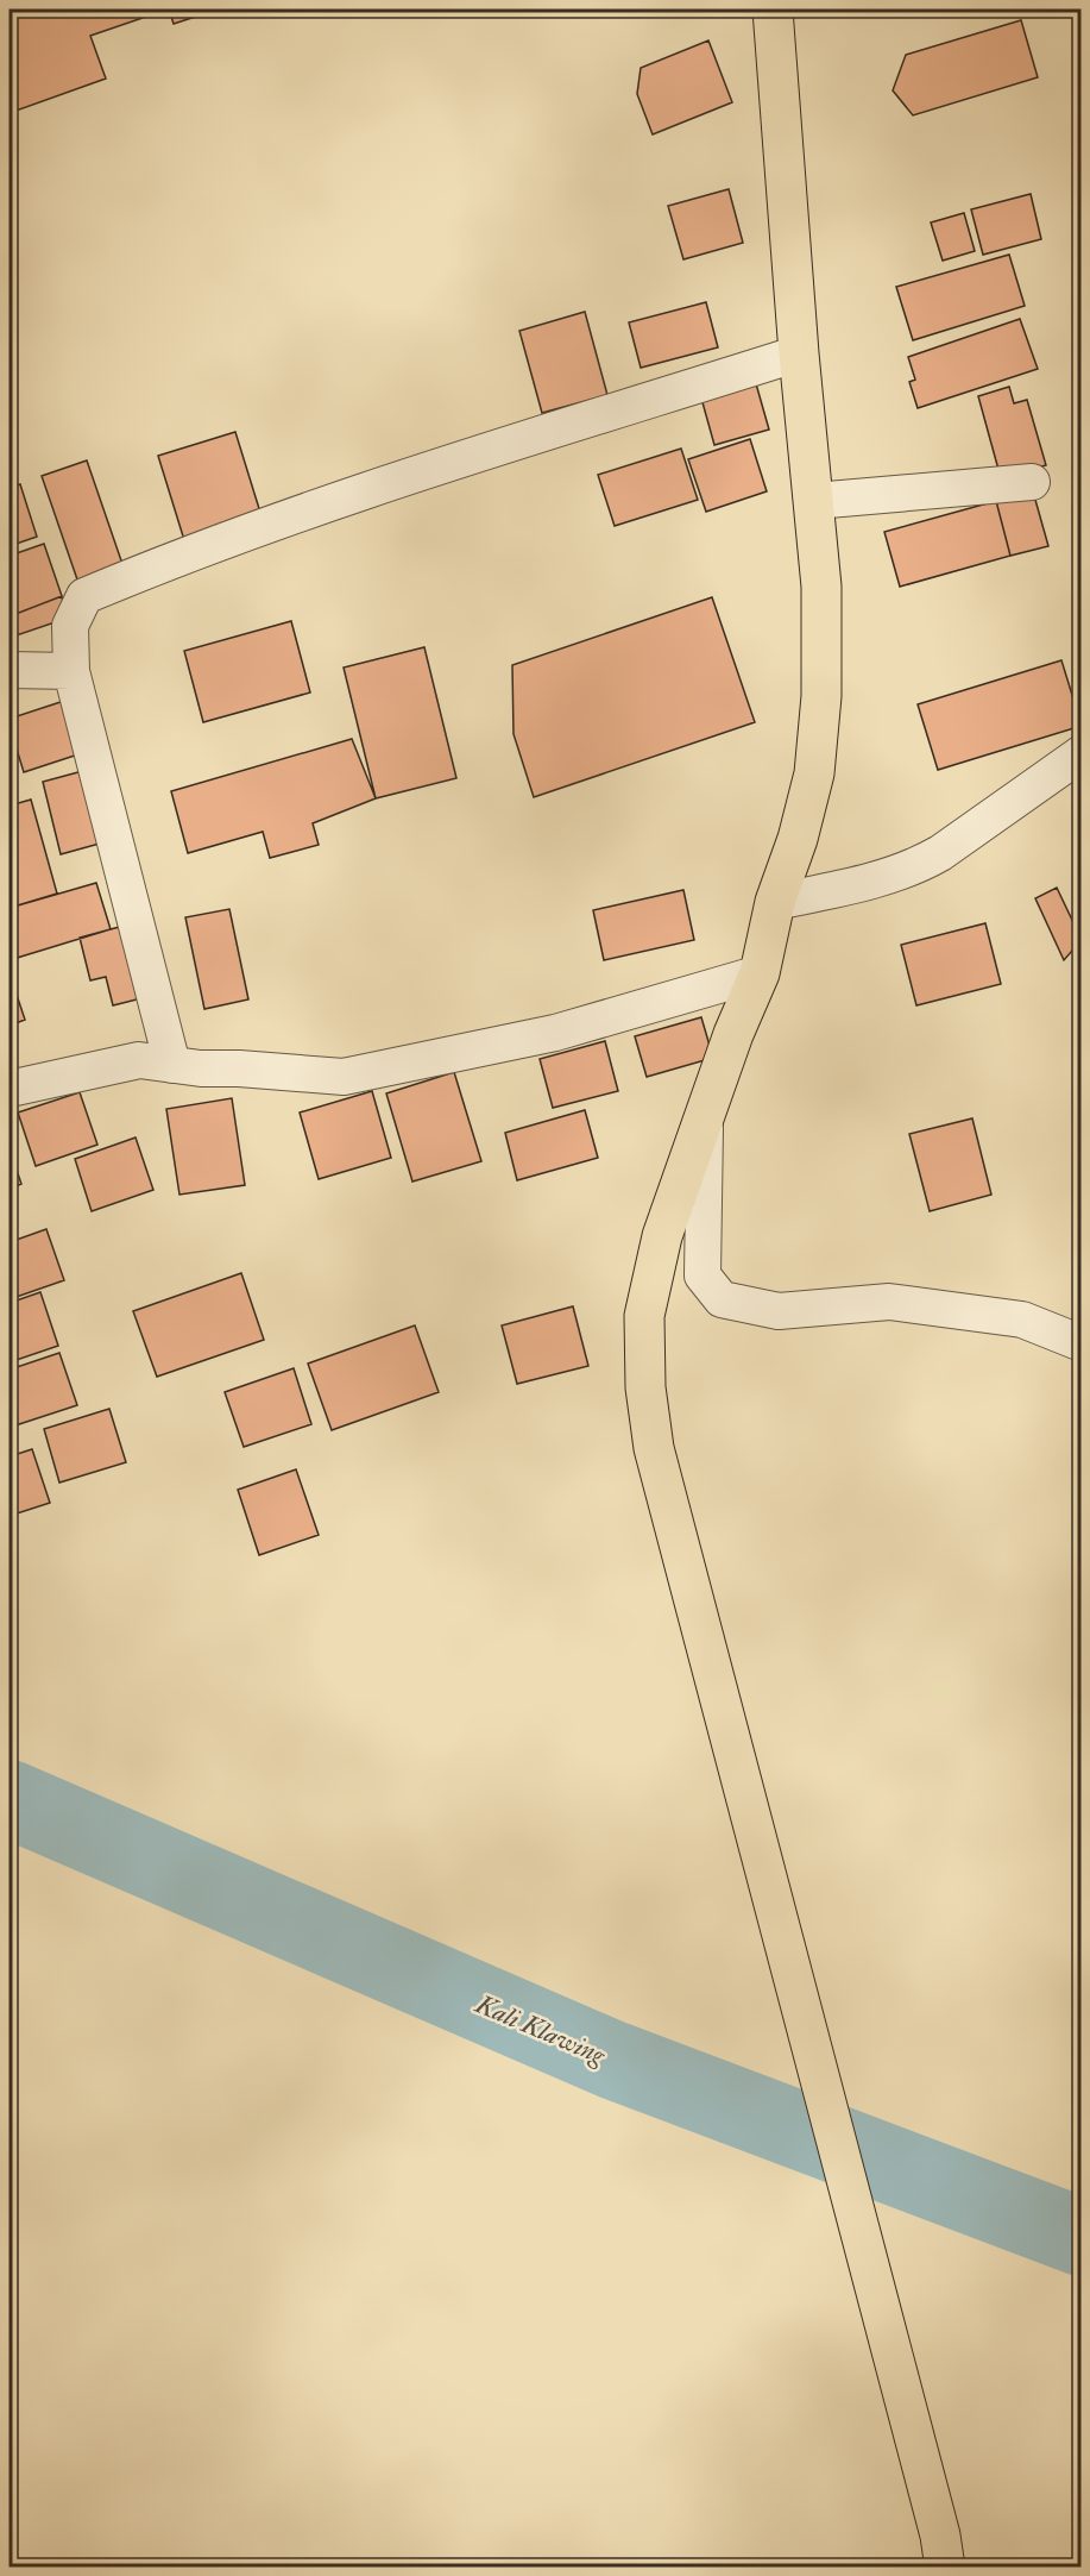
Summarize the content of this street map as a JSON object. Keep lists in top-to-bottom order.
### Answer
{
  "water": ["Kali Klawing"]
}
